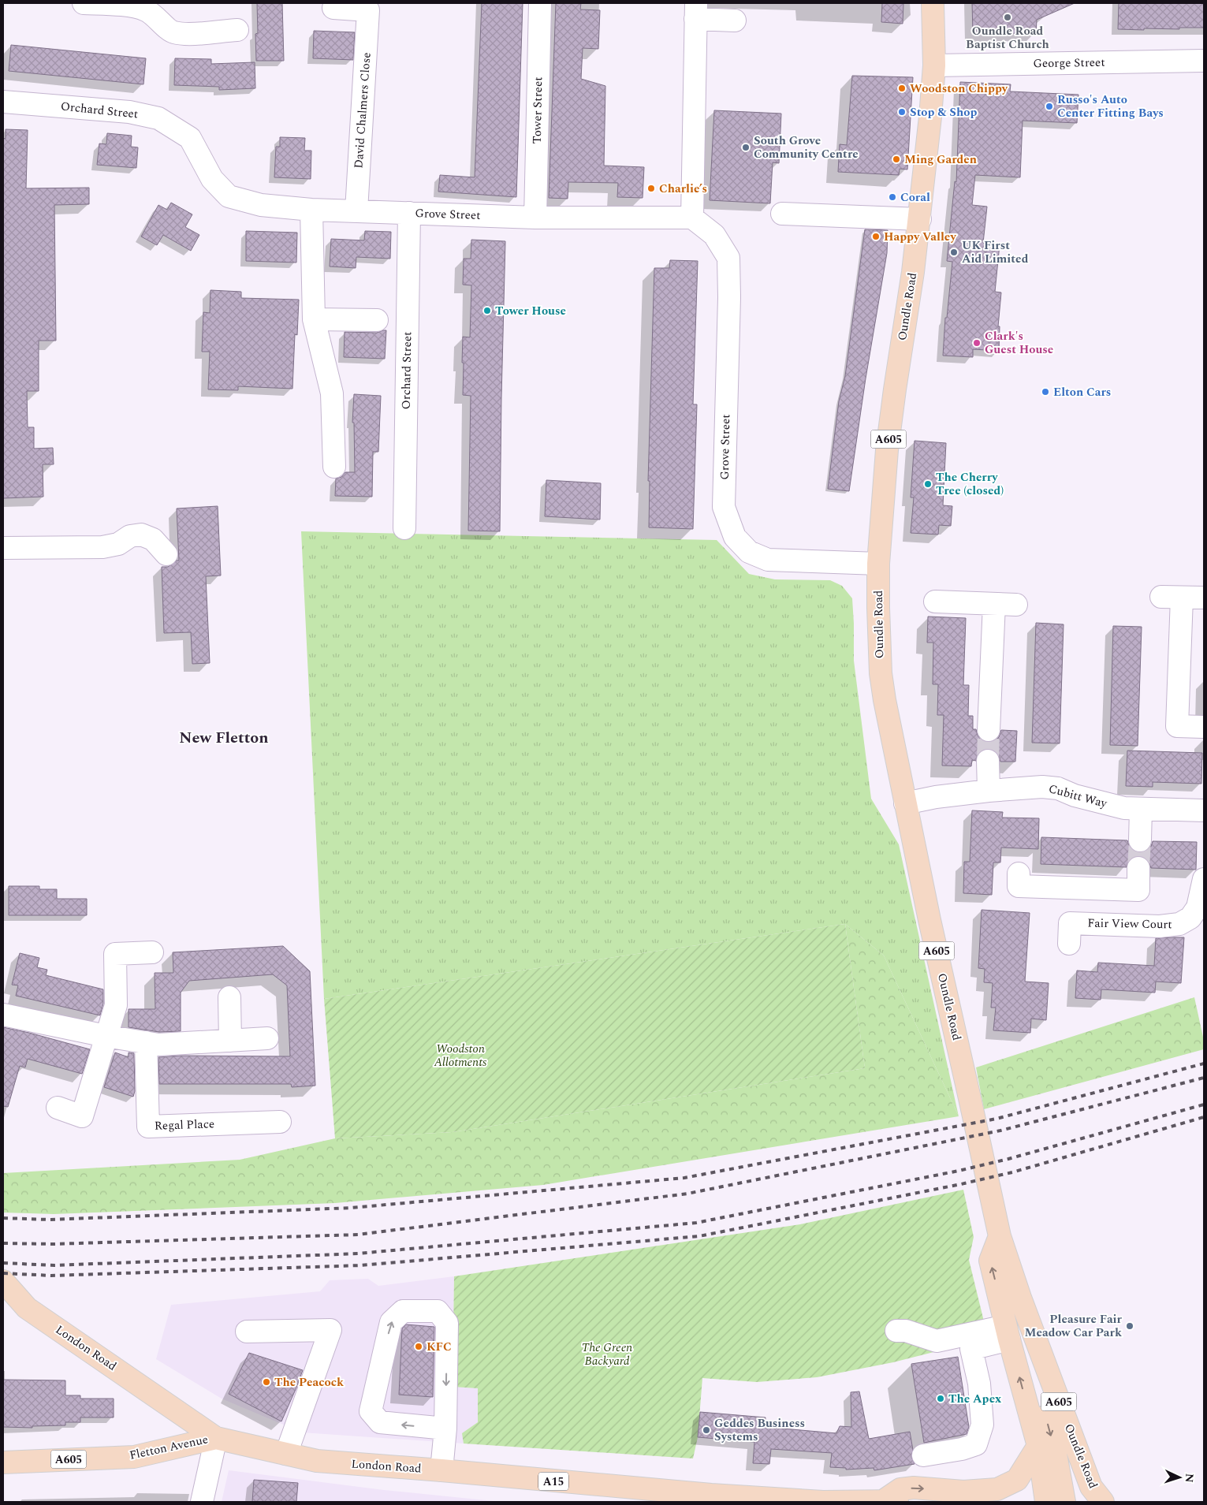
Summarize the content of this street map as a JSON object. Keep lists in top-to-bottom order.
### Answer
{
  "streets": {
    "main road": [
      "Oundle Road",
      "A605",
      "London Road",
      "Fletton Avenue",
      "A15"
    ],
    "street": [
      "George Street",
      "Orchard Street",
      "David Chalmers Close",
      "Tower Street",
      "Grove Street",
      "Cubitt Way",
      "Fair View Court",
      "Regal Place"
    ]
  },
  "crossings": [
    ["George Street", "Oundle Road"],
    ["Orchard Street", "Grove Street"],
    ["David Chalmers Close", "Grove Street"],
    ["Tower Street", "Grove Street"],
    ["Grove Street", "Oundle Road"],
    ["Oundle Road", "A605"],
    ["Oundle Road", "Cubitt Way"],
    ["London Road", "Fletton Avenue"]
  ],
  "districts": ["New Fletton"],
  "parks": ["Woodston Allotments", "The Green Backyard"],
  "places": [
    "Oundle Road Baptist Church",
    "Woodston Chippy",
    "Russo's Auto Center Fitting Bays",
    "Stop & Shop",
    "South Grove Community Centre",
    "Ming Garden",
    "Charlie’s",
    "Coral",
    "Happy Valley",
    "UK First Aid Limited",
    "Tower House",
    "Clark's Guest House",
    "Elton Cars",
    "The Cherry Tree (closed)",
    "Pleasure Fair Meadow Car Park",
    "KFC",
    "The Peacock",
    "The Apex",
    "Geddes Business Systems"
  ],
  "north": "right"
}
